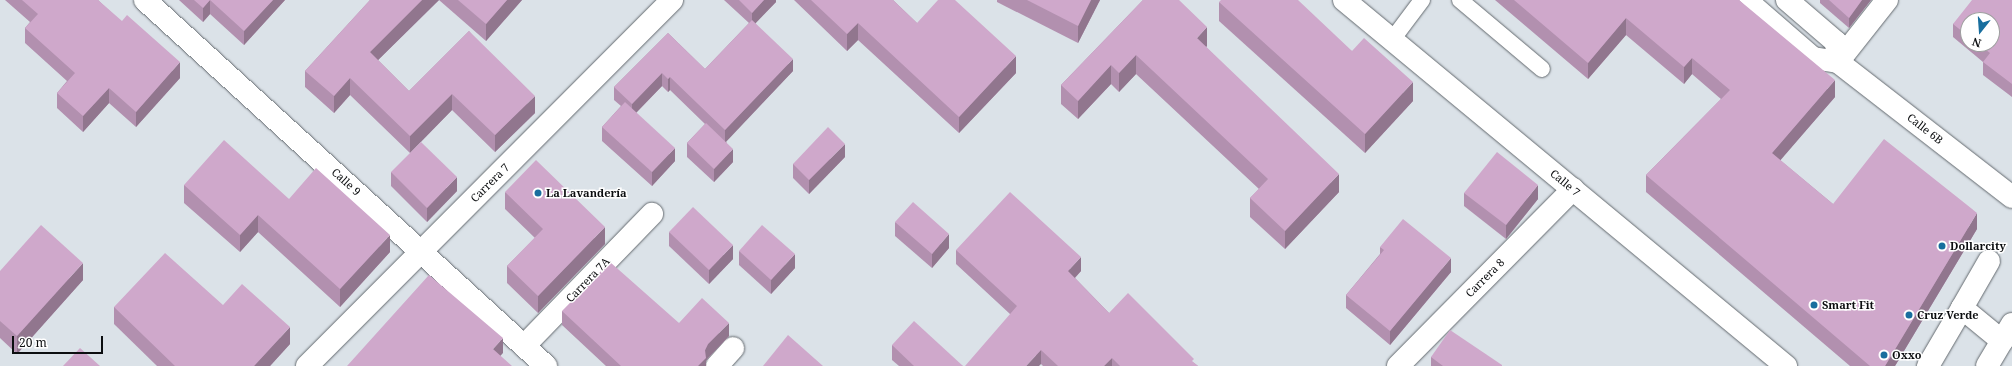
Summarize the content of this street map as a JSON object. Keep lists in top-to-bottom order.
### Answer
{
  "streets": {
    "street": [
      "Calle 6B",
      "Calle 9",
      "Carrera 7",
      "Calle 7",
      "Carrera 8",
      "Carrera 7A"
    ]
  },
  "crossings": [
    ["Calle 9", "Carrera 7"],
    ["Calle 9", "Carrera 7A"],
    ["Calle 7", "Carrera 8"]
  ],
  "places": [
    "La Lavandería",
    "Dollarcity",
    "Smart Fit",
    "Cruz Verde",
    "Oxxo"
  ],
  "scale_bar": "20 m",
  "north": "bottom"
}
